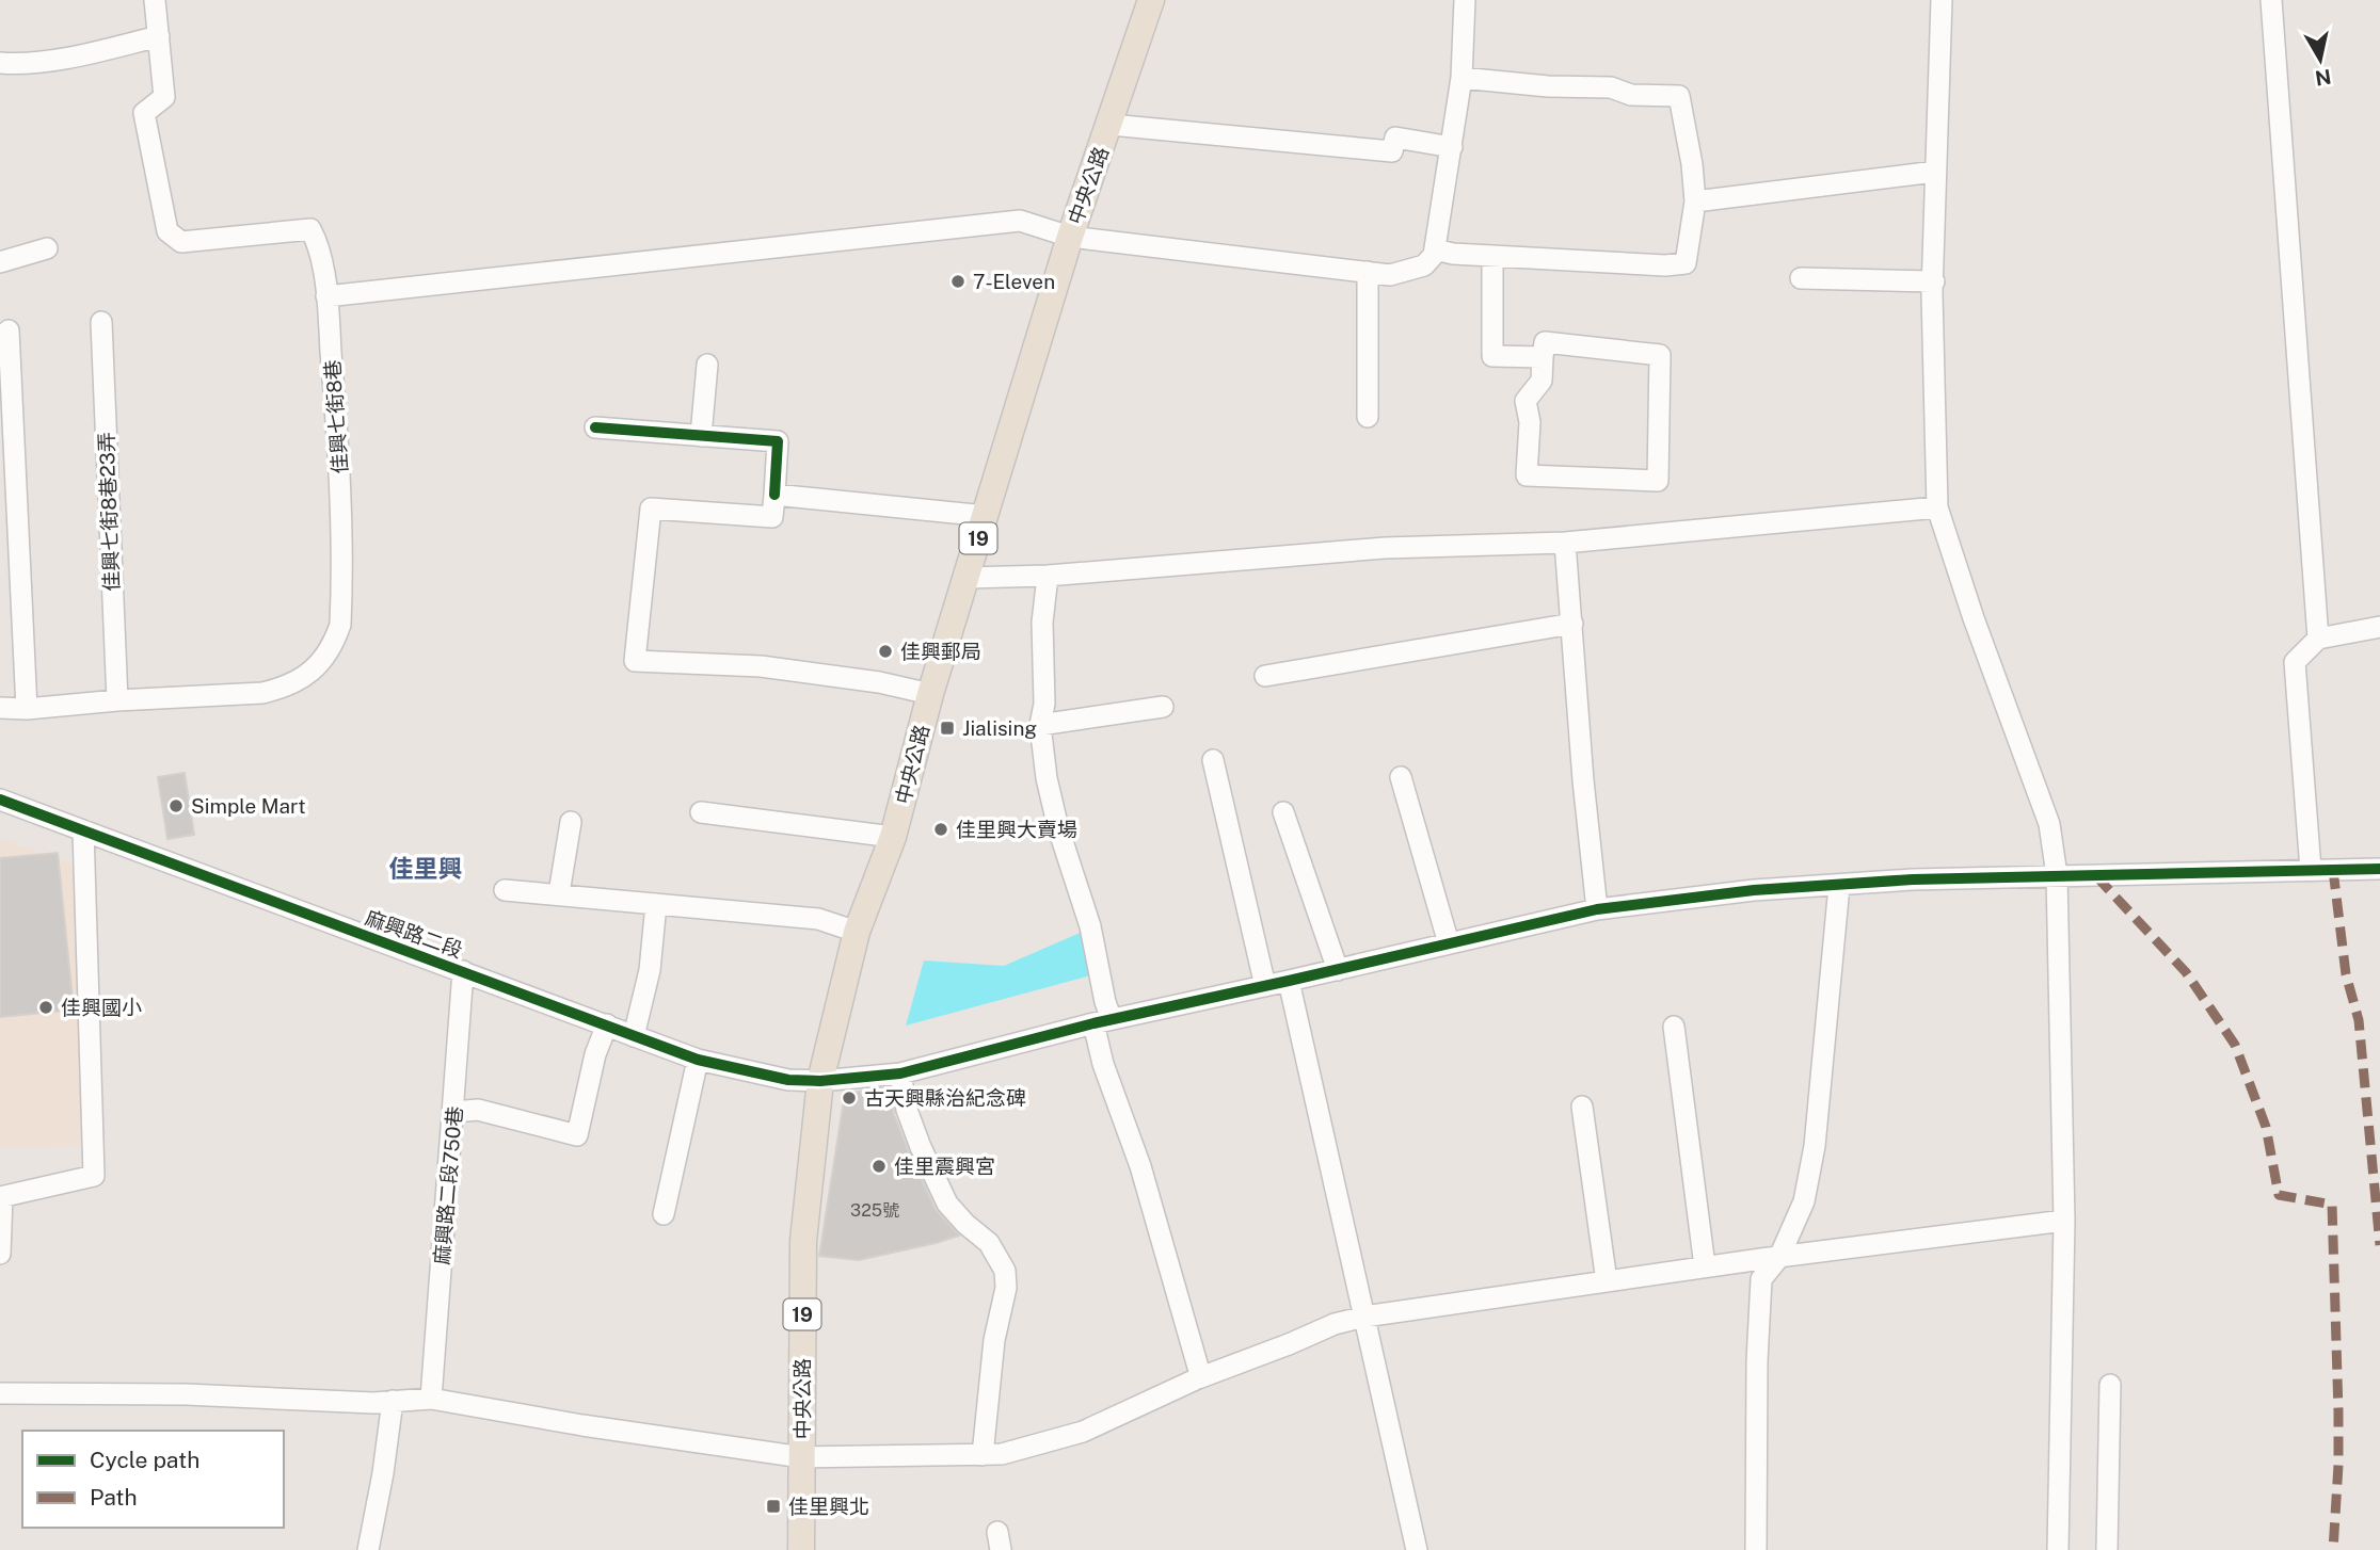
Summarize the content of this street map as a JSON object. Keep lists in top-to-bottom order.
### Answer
{
  "streets": {
    "main road": ["中央公路", "19"],
    "street": [
      "佳興七街8巷",
      "佳興七街8巷23弄",
      "麻興路二段",
      "麻興路二段750巷"
    ]
  },
  "crossings": [
    ["中央公路", "麻興路二段"],
    ["佳興七街8巷", "佳興七街8巷23弄"],
    ["麻興路二段", "麻興路二段750巷"]
  ],
  "districts": ["佳里興"],
  "places": {
    "other": [
      "7-Eleven",
      "佳興郵局",
      "Simple Mart",
      "佳里興大賣場",
      "佳興國小",
      "古天興縣治紀念碑",
      "佳里震興宮"
    ],
    "transit": ["Jialising", "佳里興北"]
  },
  "house_numbers": ["325號"],
  "legend": ["Cycle path", "Path"],
  "north": "bottom"
}
